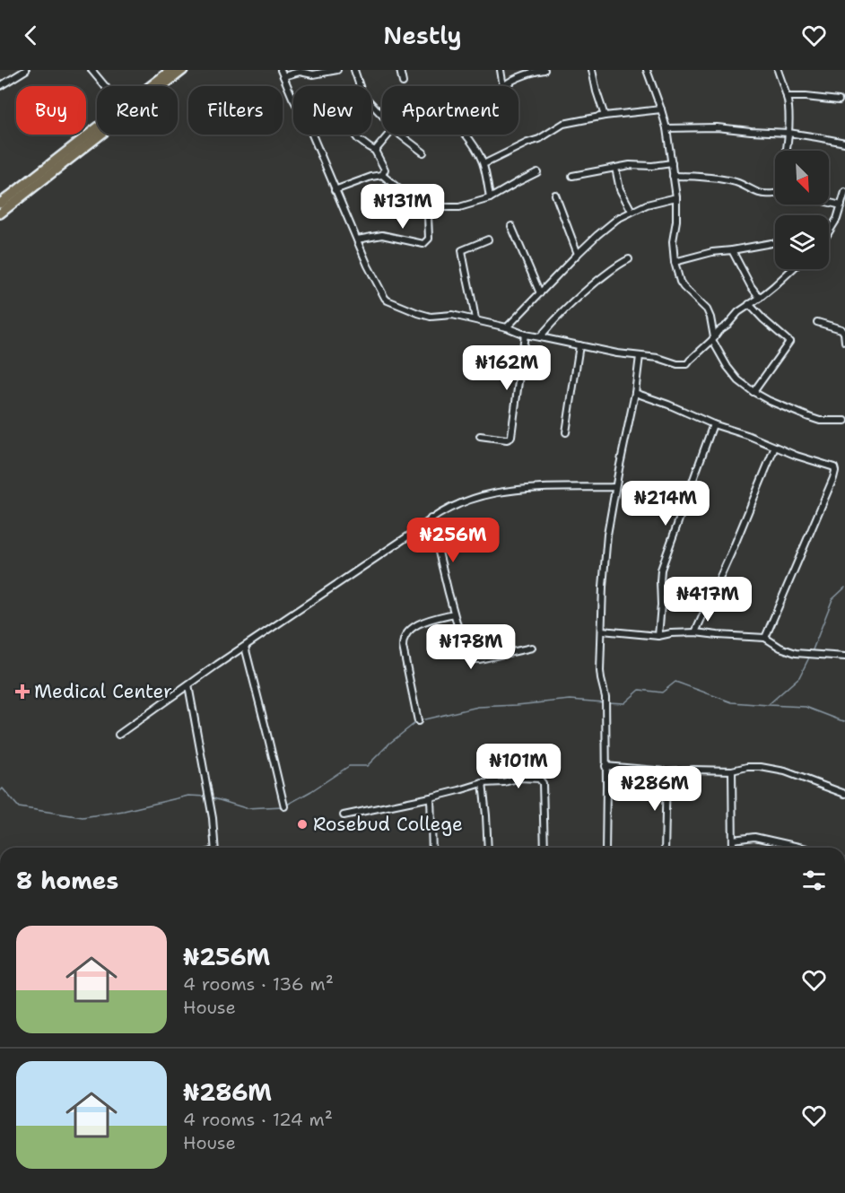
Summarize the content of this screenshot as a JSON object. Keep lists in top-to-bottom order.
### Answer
{
  "places": {
    "health": ["Medical Center"],
    "other": ["Rosebud College"]
  },
  "north": "bottom right",
  "page": {
    "header": "Nestly",
    "chip": [
      "Buy",
      "Rent",
      "Filters",
      "New",
      "Apartment"
    ],
    "price": [
      "₦131M",
      "₦162M",
      "₦214M",
      "₦256M",
      "₦417M",
      "₦178M",
      "₦101M",
      "₦286M"
    ],
    "heading": "8 homes",
    "list": [
      {
        "name": "₦256M",
        "note": "4 rooms · 136 m² · House"
      },
      {
        "name": "₦286M",
        "note": "4 rooms · 124 m² · House"
      }
    ]
  }
}
